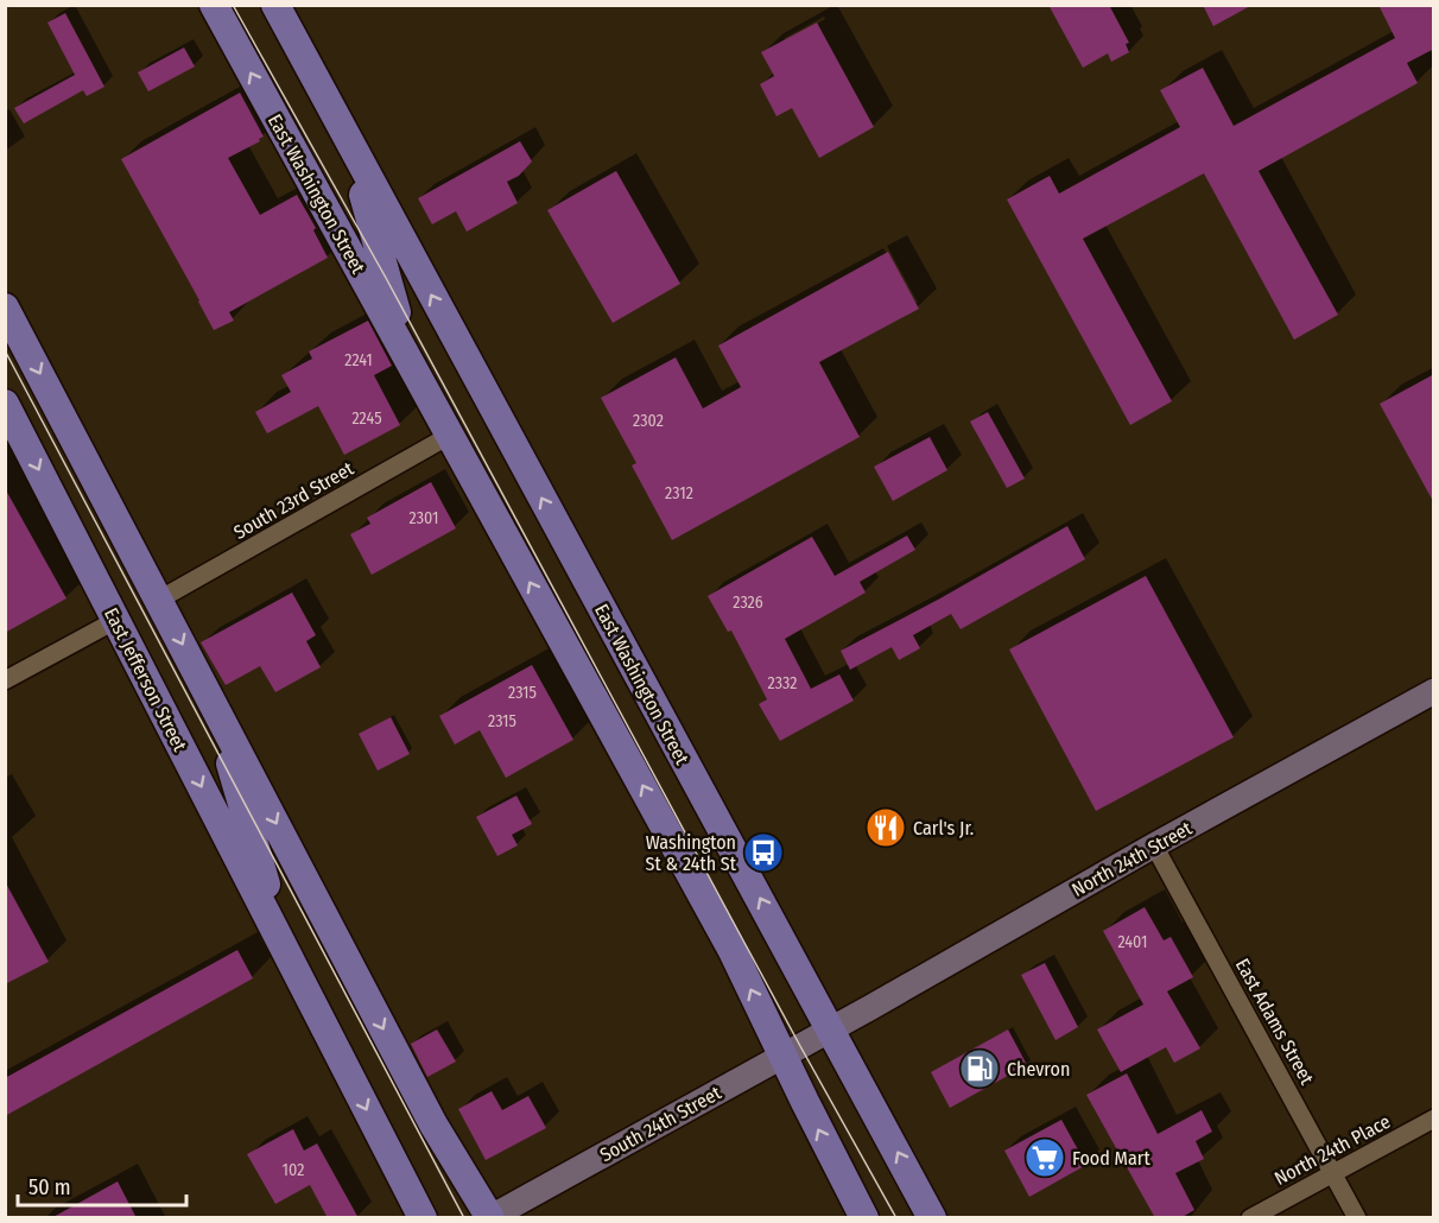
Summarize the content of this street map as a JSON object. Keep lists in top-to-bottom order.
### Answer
{
  "streets": {
    "main road": [
      "East Washington Street",
      "East Jefferson Street",
      "North 24th Street",
      "South 24th Street"
    ],
    "street": ["South 23rd Street", "East Adams Street", "North 24th Place"]
  },
  "crossings": [
    ["East Washington Street", "South 23rd Street"],
    ["East Washington Street", "North 24th Street"],
    ["East Washington Street", "South 24th Street"],
    ["South 23rd Street", "East Jefferson Street"],
    ["East Jefferson Street", "South 24th Street"],
    ["North 24th Street", "East Adams Street"],
    ["North 24th Street", "South 24th Street"],
    ["East Adams Street", "North 24th Place"]
  ],
  "one_way": ["East Washington Street", "East Jefferson Street"],
  "places": {
    "restaurant": ["Carl's Jr."],
    "bus stop": ["Washington St & 24th St"],
    "fuel station": ["Chevron"],
    "supermarket": ["Food Mart"]
  },
  "house_numbers": [
    "2241",
    "2245",
    "2302",
    "2312",
    "2301",
    "2326",
    "2332",
    "2315",
    "2315",
    "2401",
    "102"
  ],
  "scale_bar": "50 m"
}
